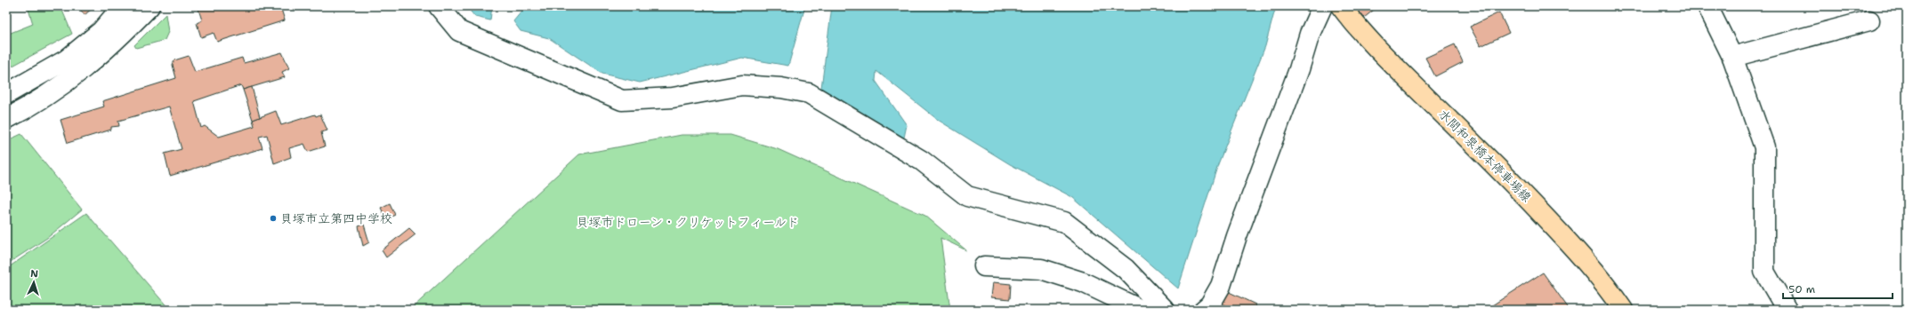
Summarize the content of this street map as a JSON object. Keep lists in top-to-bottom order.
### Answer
{
  "streets": {
    "main road": ["水間和泉橋本停車場線"]
  },
  "parks": ["貝塚市ドローン・クリケットフィールド"],
  "places": ["貝塚市立第四中学校"],
  "scale_bar": "50 m",
  "north": "top"
}
